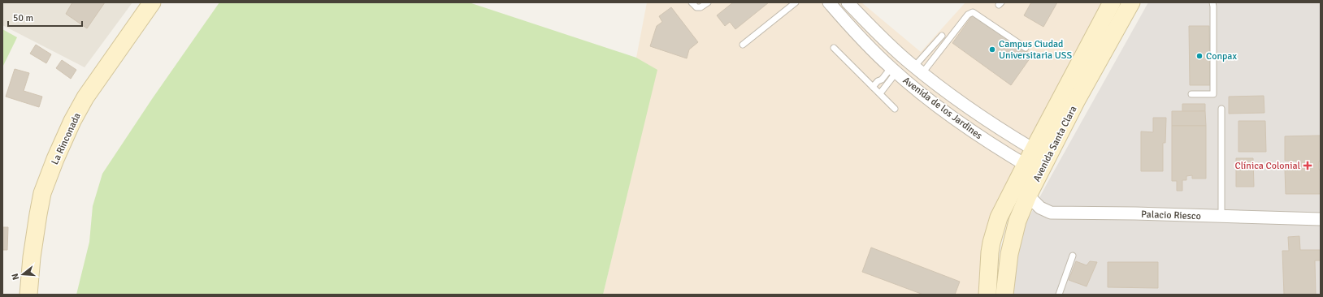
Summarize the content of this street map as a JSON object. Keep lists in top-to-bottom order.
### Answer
{
  "streets": {
    "street": [
      "Avenida de los Jardines",
      "La Rinconada",
      "Avenida Santa Clara",
      "Palacio Riesco"
    ]
  },
  "crossings": [
    ["Avenida de los Jardines", "Avenida Santa Clara"],
    ["Avenida Santa Clara", "Palacio Riesco"]
  ],
  "places": {
    "other": ["Campus Ciudad Universitaria USS", "Conpax"],
    "health": ["Clínica Colonial"]
  },
  "scale_bar": "50 m",
  "north": "left"
}
